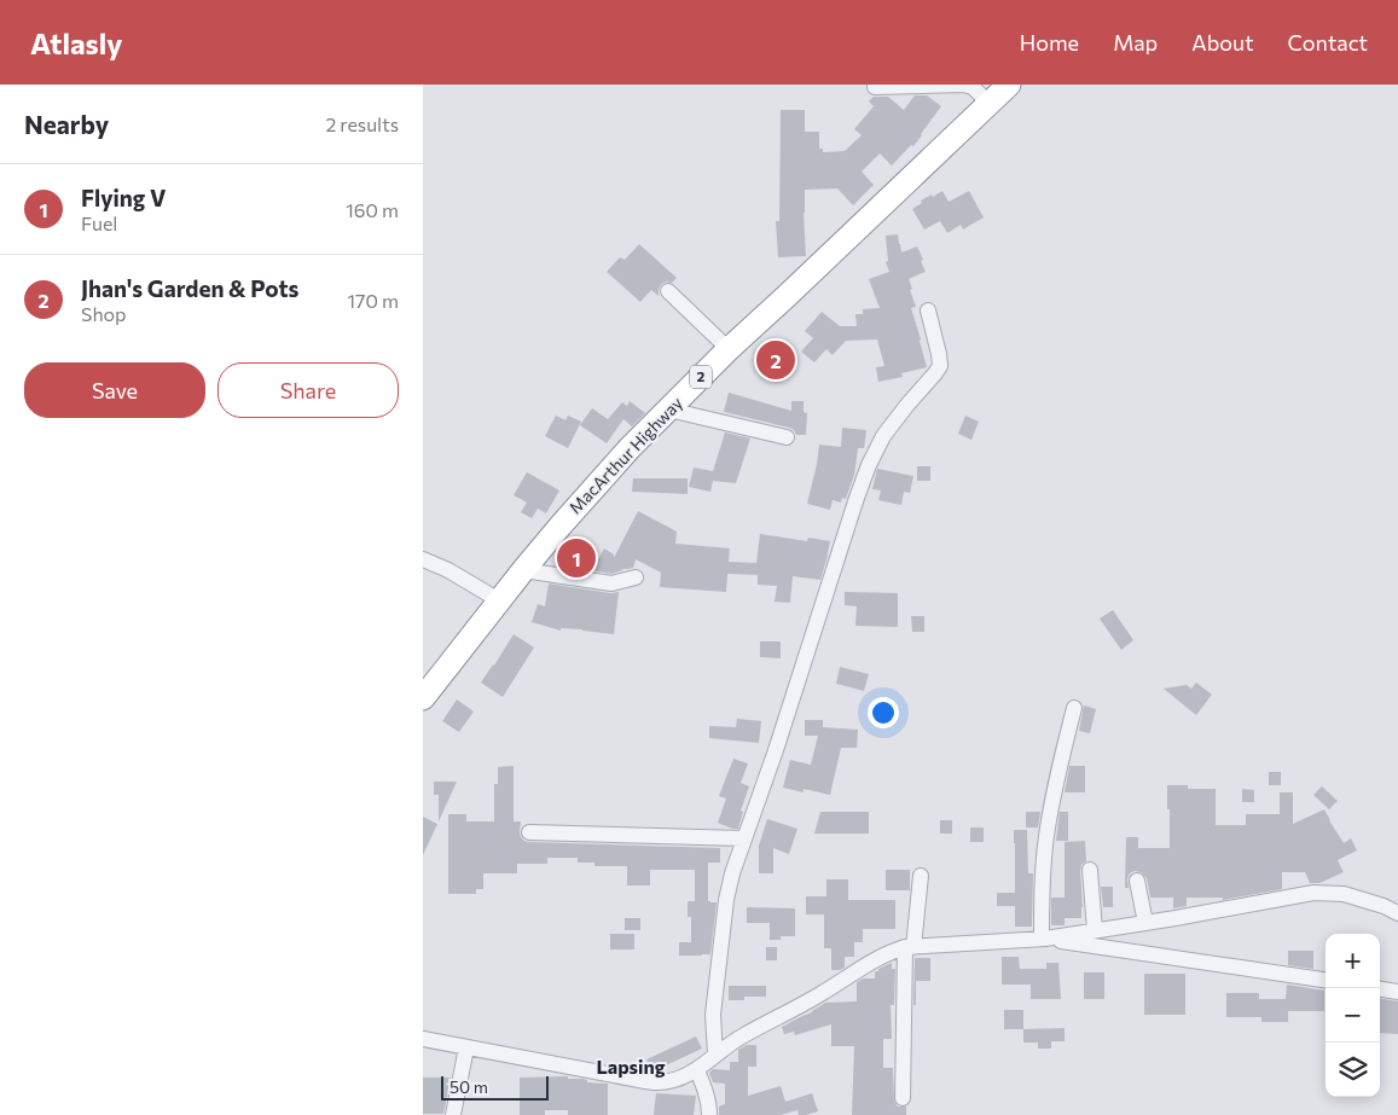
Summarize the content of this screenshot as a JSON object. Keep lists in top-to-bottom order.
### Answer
{
  "streets": {
    "highway": ["2", "MacArthur Highway"]
  },
  "districts": ["Lapsing"],
  "scale_bar": "50 m",
  "page": {
    "header": "Atlasly",
    "nav": [
      "Home",
      "Map",
      "About",
      "Contact"
    ],
    "heading": ["Nearby", "2 results"],
    "list": [
      {
        "mark": "1",
        "name": "Flying V",
        "note": "Fuel",
        "value": "160 m"
      },
      {
        "mark": "2",
        "name": "Jhan's Garden & Pots",
        "note": "Shop",
        "value": "170 m"
      }
    ],
    "pins": ["2", "1"],
    "buttons": ["Save", "Share"],
    "map_buttons": ["+", "−"],
    "scale": "50 m"
  }
}
